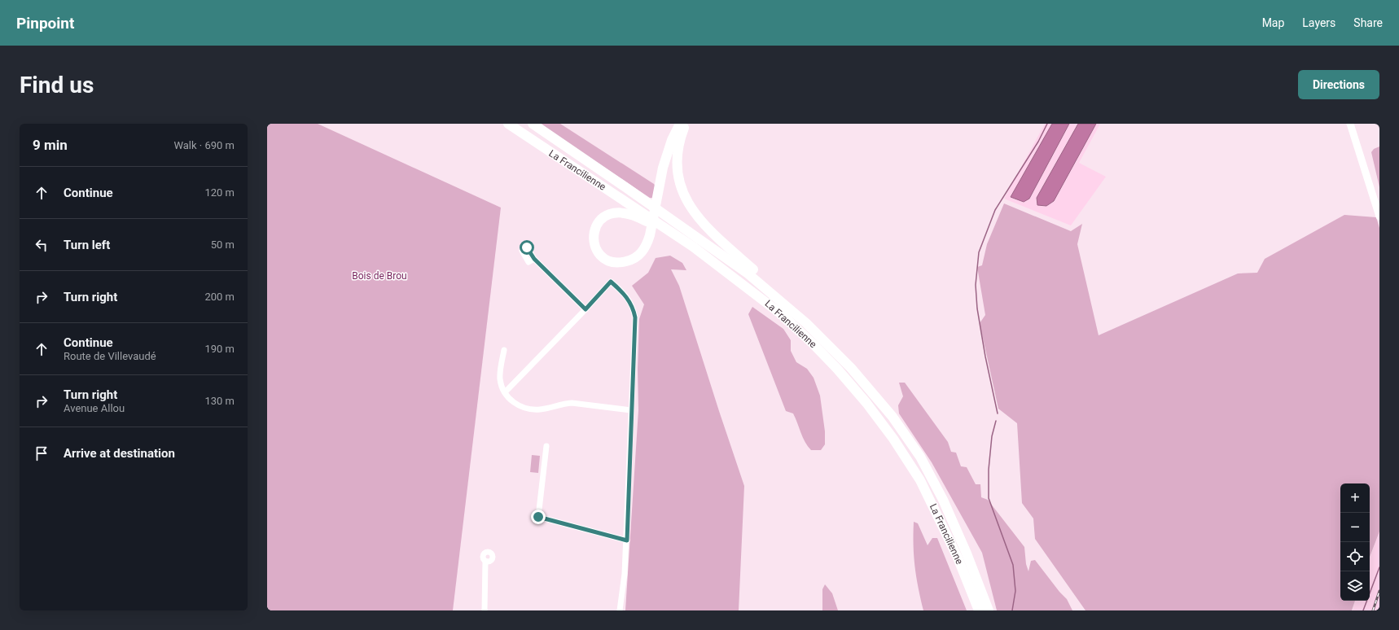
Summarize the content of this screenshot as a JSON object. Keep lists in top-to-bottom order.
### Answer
{
  "streets": {
    "highway": ["La Francilienne"]
  },
  "parks": ["Bois de Brou"],
  "page": {
    "header": "Pinpoint",
    "nav": ["Map", "Layers", "Share"],
    "buttons": "Directions",
    "title": "Find us",
    "heading": ["9 min", "Walk · 690 m"],
    "list": [
      ["Continue", "120 m"],
      ["Turn left", "50 m"],
      ["Turn right", "200 m"],
      ["Continue", "Route de Villevaudé", "190 m"],
      ["Turn right", "Avenue Allou", "130 m"],
      "Arrive at destination"
    ],
    "map_buttons": ["+", "−"]
  }
}
